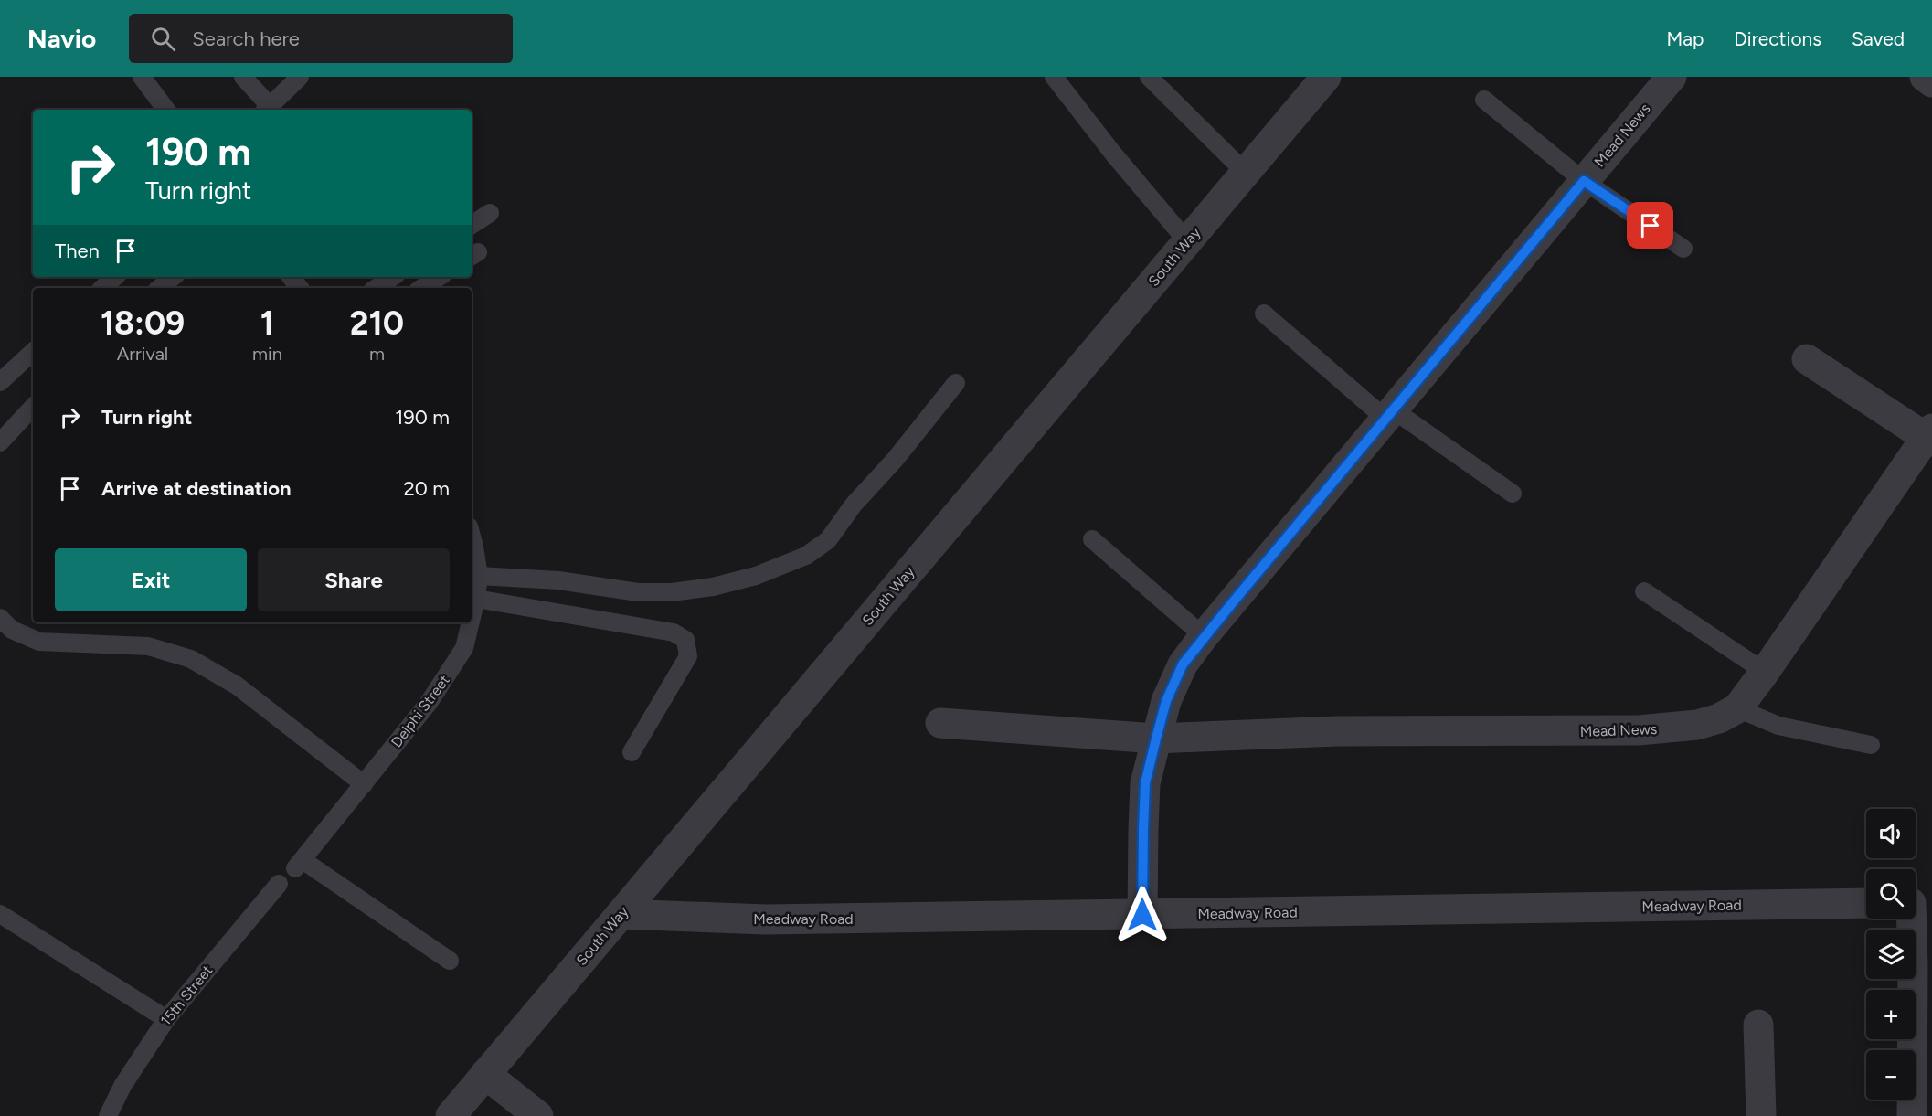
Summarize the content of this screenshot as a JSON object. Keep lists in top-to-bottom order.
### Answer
{
  "streets": {
    "street": ["Mead News", "South Way", "Meadway Road"],
    "lane": ["Delphi Street", "15th Street"]
  },
  "crossings": [
    ["Mead News", "Meadway Road"],
    ["South Way", "Meadway Road"]
  ],
  "page": {
    "header": "Navio",
    "search": "Search here",
    "nav": ["Map", "Directions", "Saved"],
    "turn": ["190 m", "Turn right"],
    "then": "Then",
    "eta": [
      "18:09",
      "Arrival",
      "1",
      "min",
      "210",
      "m"
    ],
    "list": [
      {
        "name": "Turn right",
        "value": "190 m"
      },
      {
        "name": "Arrive at destination",
        "value": "20 m"
      }
    ],
    "buttons": ["Exit", "Share"],
    "map_buttons": ["+", "−"]
  }
}
